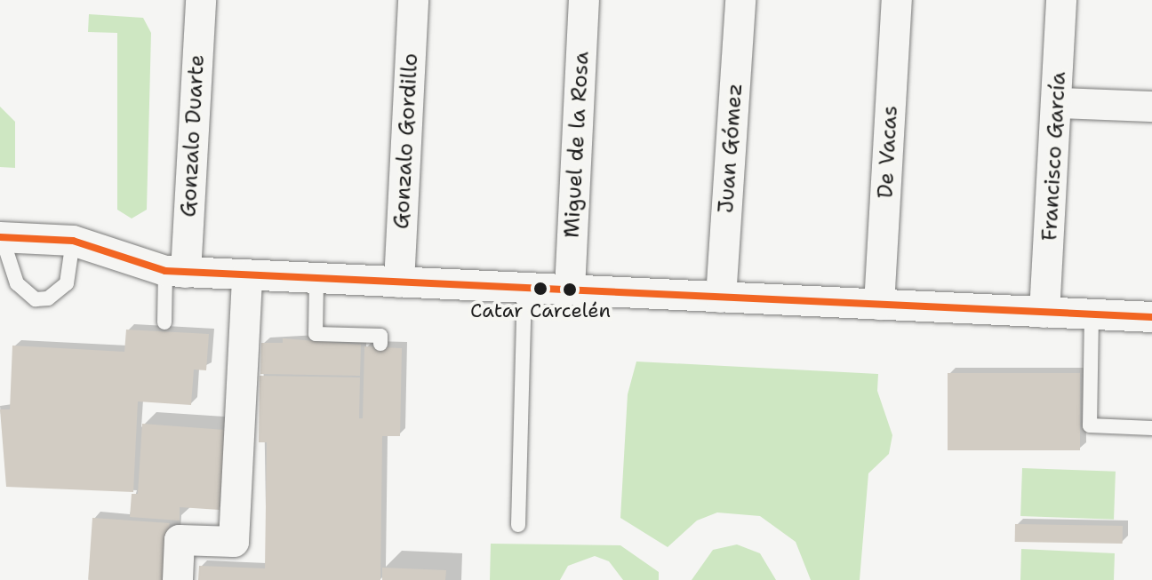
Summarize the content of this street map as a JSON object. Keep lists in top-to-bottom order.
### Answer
{
  "streets": {
    "street": [
      "Gonzalo Duarte",
      "Gonzalo Gordillo",
      "Miguel de la Rosa",
      "Juan Gómez",
      "De Vacas",
      "Francisco García"
    ]
  },
  "places": ["Catar Carcelén"]
}
